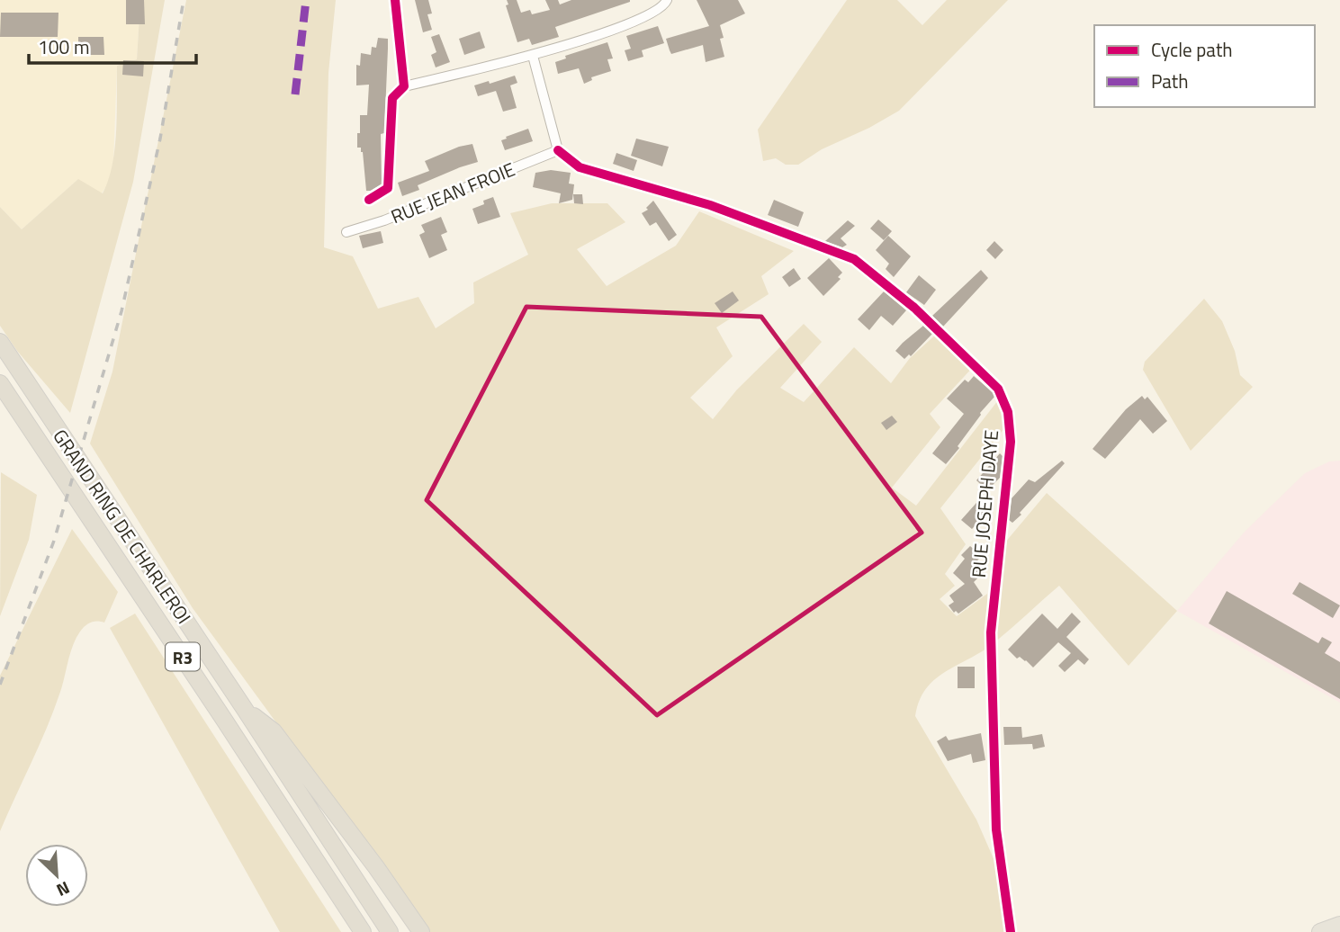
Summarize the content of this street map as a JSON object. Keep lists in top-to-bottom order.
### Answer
{
  "streets": {
    "highway": ["GRAND RING DE CHARLEROI", "R3"],
    "street": ["RUE JEAN FROIE", "RUE JOSEPH DAYE"]
  },
  "crossings": [
    ["RUE JEAN FROIE", "RUE JOSEPH DAYE"]
  ],
  "legend": ["Cycle path", "Path"],
  "scale_bar": "100 m",
  "north": "bottom right"
}
